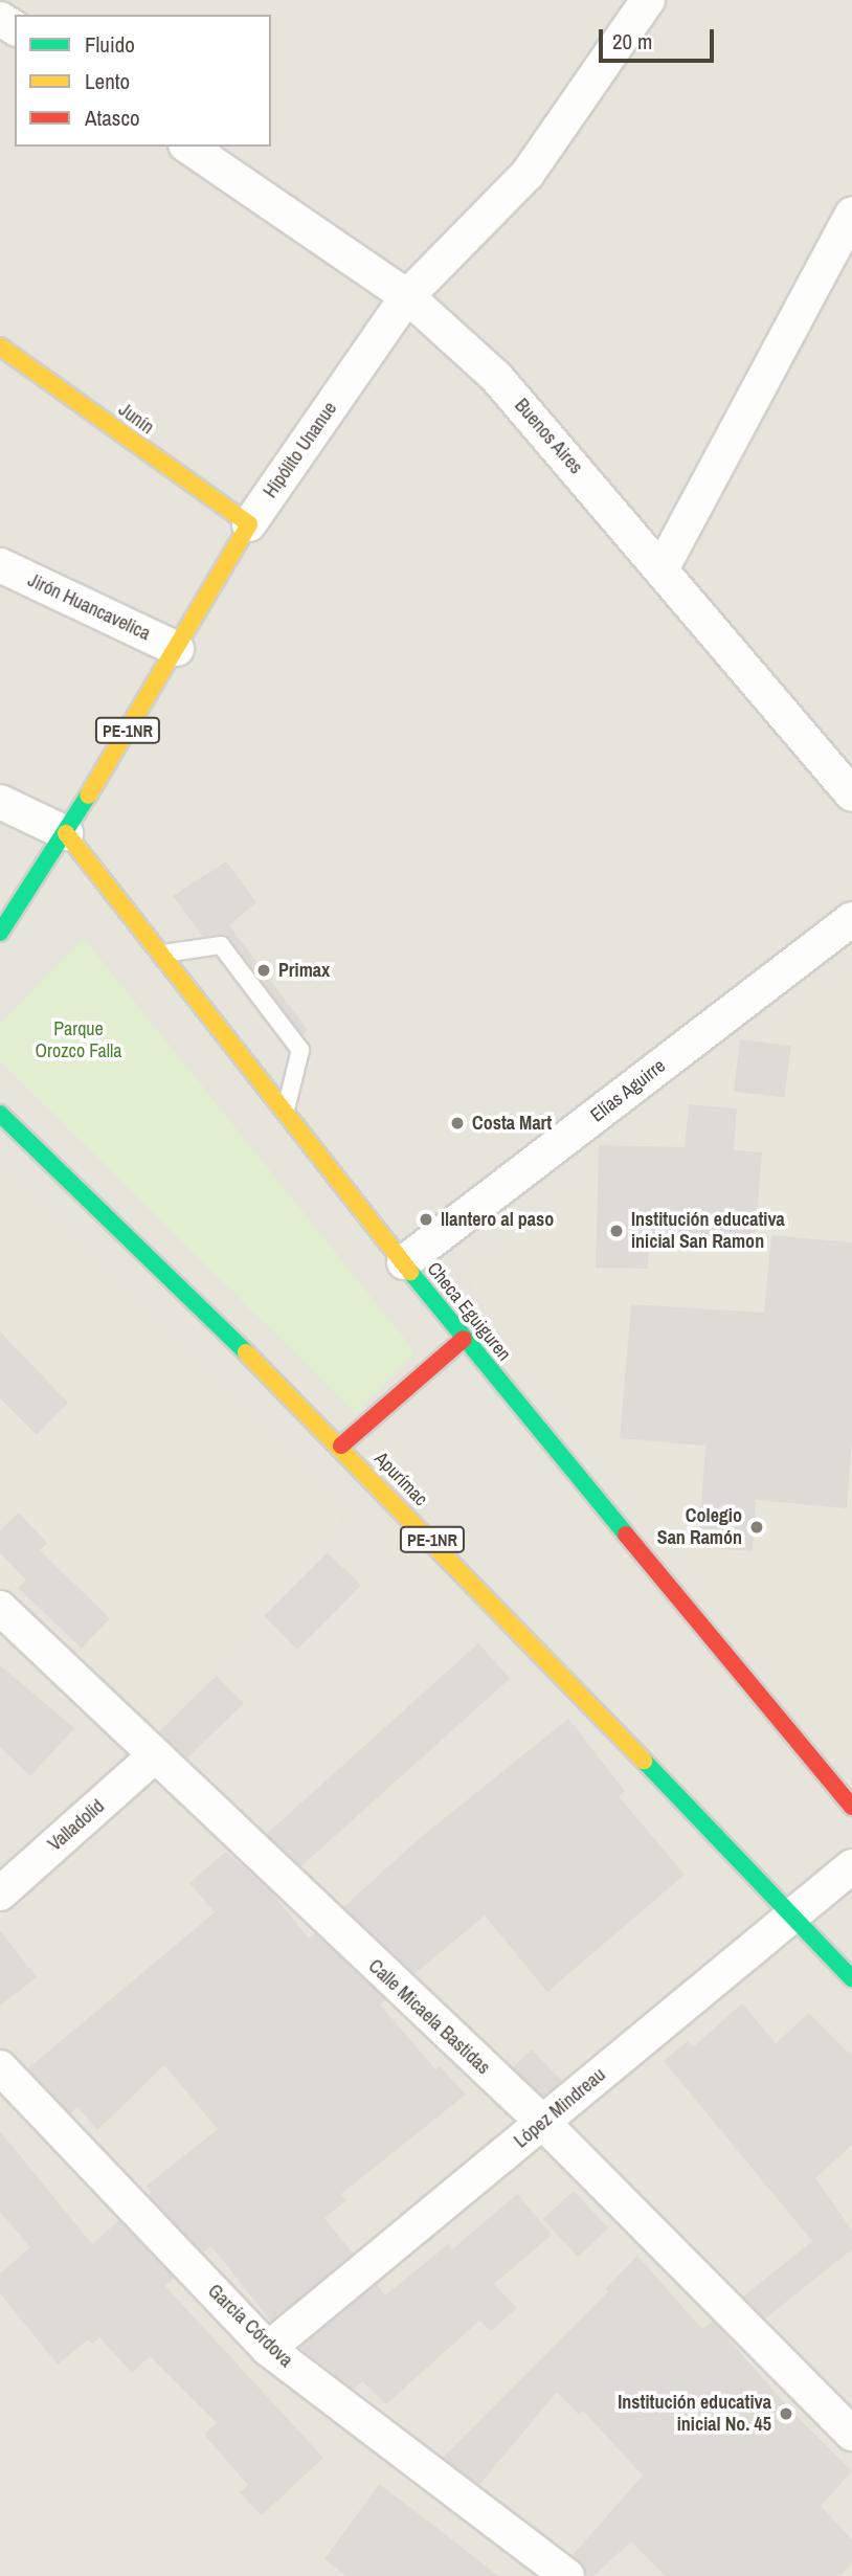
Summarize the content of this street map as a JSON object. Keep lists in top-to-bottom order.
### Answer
{
  "streets": {
    "main road": [
      "Junín",
      "Hipólito Unanue",
      "PE-1NR",
      "Checa Eguiguren",
      "Apurímac"
    ],
    "street": [
      "Buenos Aires",
      "Jirón Huancavelica",
      "Elías Aguirre",
      "Valladolid",
      "Calle Micaela Bastidas",
      "López Mindreau",
      "García Córdova"
    ]
  },
  "crossings": [
    ["Junín", "Hipólito Unanue"],
    ["Buenos Aires", "Hipólito Unanue"],
    ["Hipólito Unanue", "Jirón Huancavelica"],
    ["Hipólito Unanue", "Checa Eguiguren"],
    ["Elías Aguirre", "Checa Eguiguren"],
    ["Apurímac", "López Mindreau"],
    ["Valladolid", "Calle Micaela Bastidas"],
    ["Calle Micaela Bastidas", "López Mindreau"],
    ["López Mindreau", "García Córdova"]
  ],
  "parks": ["Parque Orozco Falla"],
  "places": [
    "Primax",
    "Costa Mart",
    "llantero al paso",
    "Institución educativa inicial San Ramon",
    "Colegio San Ramón",
    "Institución educativa inicial No. 45"
  ],
  "legend": ["Fluido", "Lento", "Atasco"],
  "scale_bar": "20 m"
}
